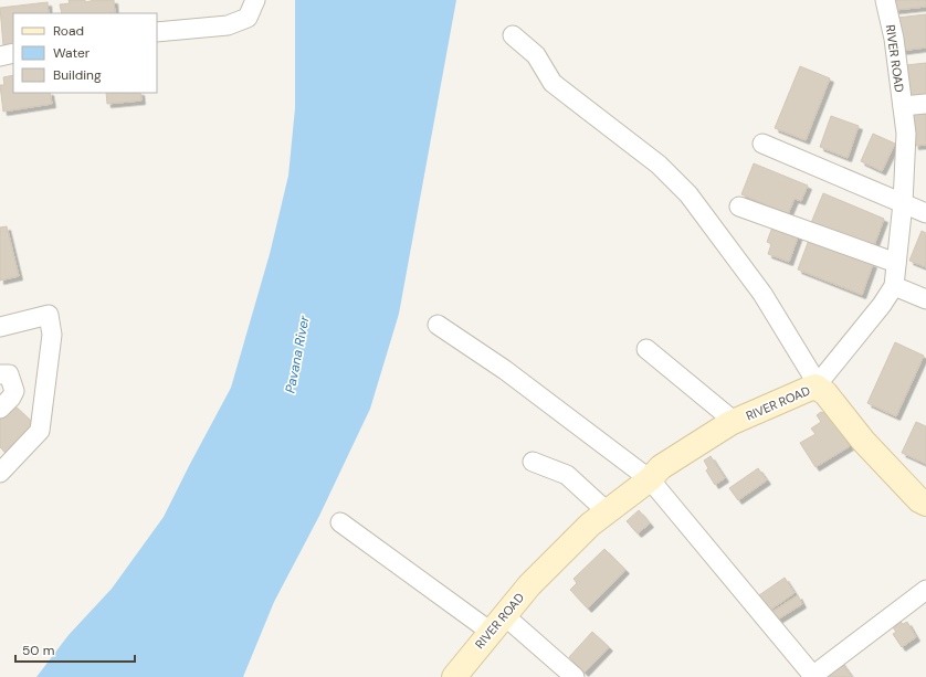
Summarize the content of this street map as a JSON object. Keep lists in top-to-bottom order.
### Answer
{
  "streets": {
    "street": ["RIVER ROAD"]
  },
  "water": ["Pavana River"],
  "legend": ["Road", "Water", "Building"],
  "scale_bar": "50 m"
}
